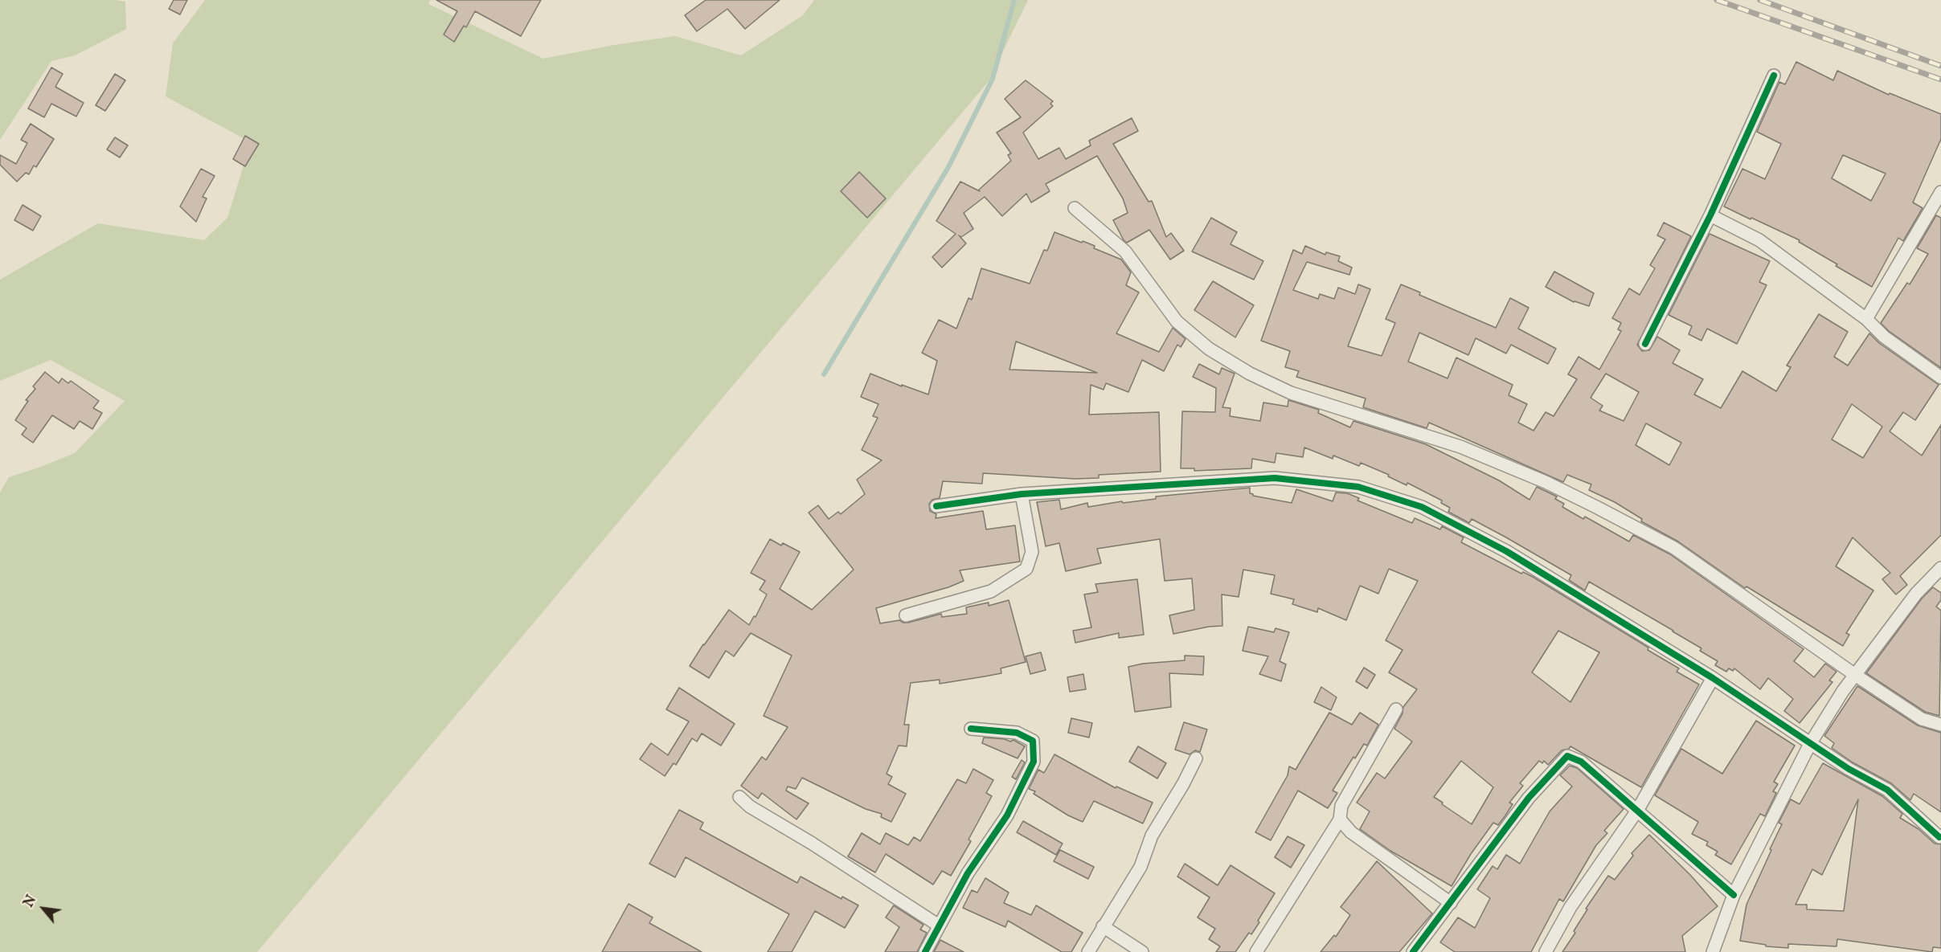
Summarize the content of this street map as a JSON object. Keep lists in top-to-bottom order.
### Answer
{
  "north": "top left"
}
